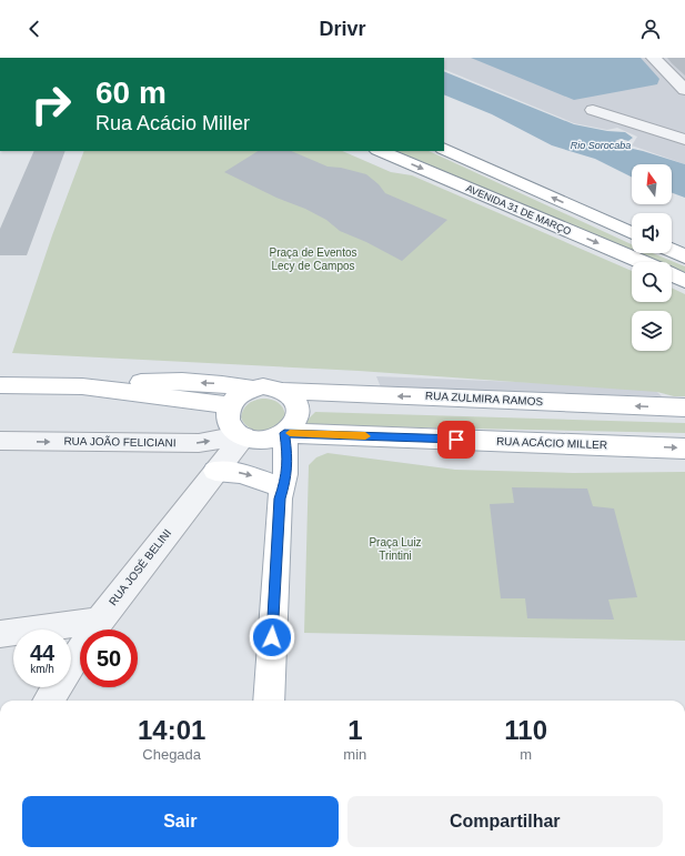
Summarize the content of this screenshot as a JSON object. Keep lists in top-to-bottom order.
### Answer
{
  "streets": {
    "main road": ["AVENIDA 31 DE MARÇO", "RUA ZULMIRA RAMOS", "RUA ACÁCIO MILLER"],
    "street": ["RUA JOÃO FELICIANI", "RUA JOSÉ BELINI"]
  },
  "crossings": [
    ["RUA ZULMIRA RAMOS", "RUA JOÃO FELICIANI"],
    ["RUA ZULMIRA RAMOS", "RUA ACÁCIO MILLER"],
    ["RUA ZULMIRA RAMOS", "RUA JOSÉ BELINI"],
    ["RUA JOÃO FELICIANI", "RUA ACÁCIO MILLER"],
    ["RUA JOÃO FELICIANI", "RUA JOSÉ BELINI"],
    ["RUA ACÁCIO MILLER", "RUA JOSÉ BELINI"]
  ],
  "one_way": ["RUA ACÁCIO MILLER"],
  "water": ["Rio Sorocaba"],
  "parks": ["Praça de Eventos Lecy de Campos", "Praça Luiz Trintini"],
  "north": "top",
  "page": {
    "header": "Drivr",
    "turn": ["60 m", "Rua Acácio Miller"],
    "speed": "44 km/h",
    "limit": "50",
    "eta": [
      "14:01",
      "Chegada",
      "1",
      "min",
      "110",
      "m"
    ],
    "buttons": ["Sair", "Compartilhar"]
  }
}
